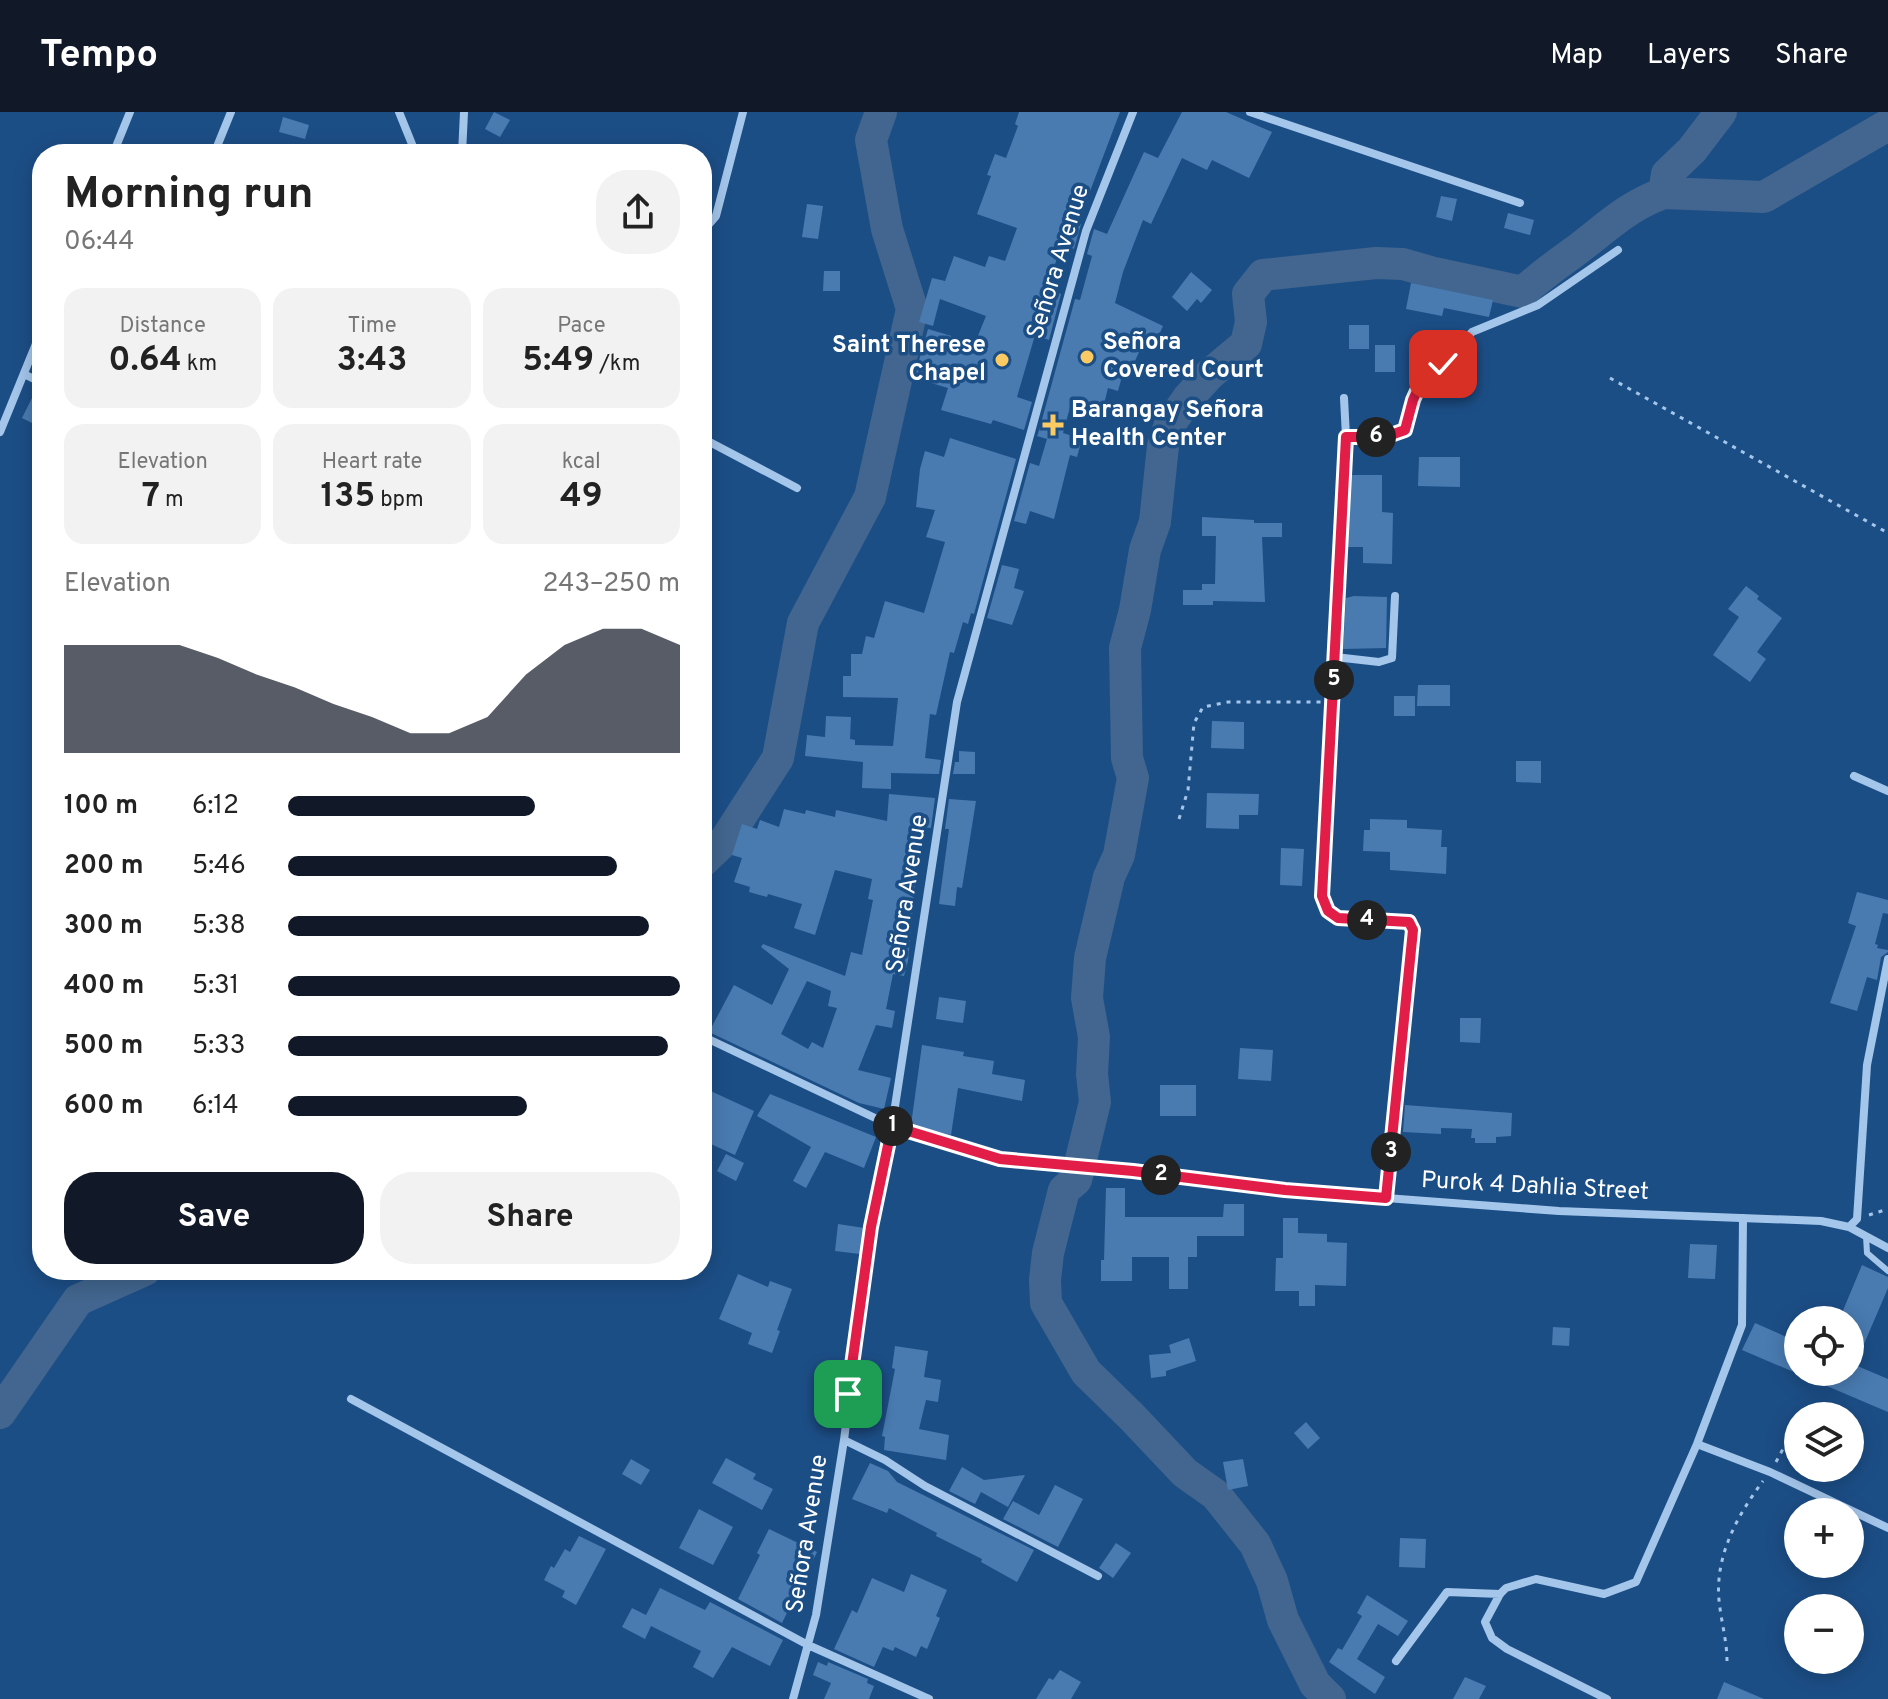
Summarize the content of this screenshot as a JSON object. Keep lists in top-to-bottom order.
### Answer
{
  "streets": {
    "street": ["Señora Avenue", "Purok 4 Dahlia Street"]
  },
  "crossings": [
    ["Señora Avenue", "Purok 4 Dahlia Street"]
  ],
  "places": {
    "other": ["Señora Covered Court", "Saint Therese Chapel"],
    "health": ["Barangay Señora Health Center"]
  },
  "page": {
    "header": "Tempo",
    "nav": ["Map", "Layers", "Share"],
    "heading": ["Morning run", "06:44"],
    "stats": [
      ["Distance", "0.64 km"],
      ["Time", "3:43"],
      ["Pace", "5:49 /km"],
      ["Elevation", "7 m"],
      ["Heart rate", "135 bpm"],
      ["kcal", "49"]
    ],
    "pins": [
      "6",
      "5",
      "4",
      "1",
      "3",
      "2"
    ],
    "chart": ["Elevation", "243–250 m"],
    "list": [
      {
        "name": "100 m",
        "note": "6:12"
      },
      {
        "name": "200 m",
        "note": "5:46"
      },
      {
        "name": "300 m",
        "note": "5:38"
      },
      {
        "name": "400 m",
        "note": "5:31"
      },
      {
        "name": "500 m",
        "note": "5:33"
      },
      {
        "name": "600 m",
        "note": "6:14"
      }
    ],
    "buttons": ["Save", "Share"],
    "map_buttons": ["+", "−"]
  }
}
